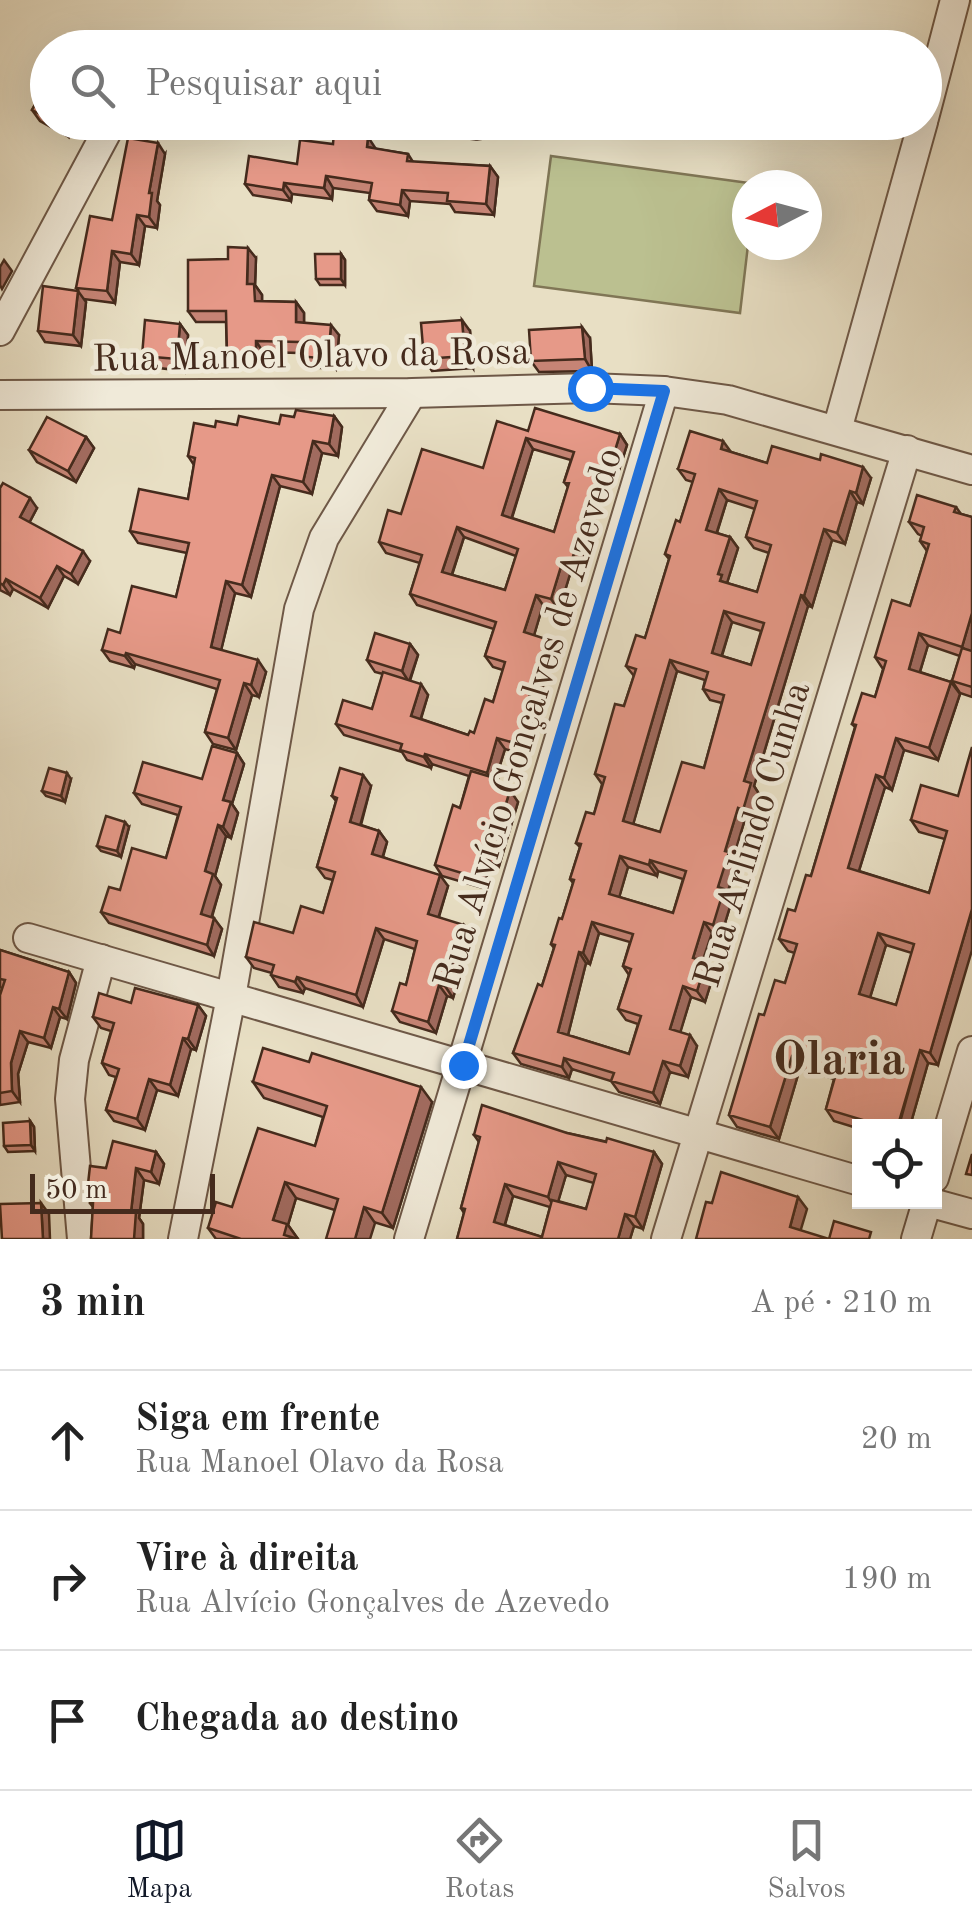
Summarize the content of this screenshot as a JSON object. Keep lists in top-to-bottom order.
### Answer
{
  "streets": {
    "street": ["Rua Manoel Olavo da Rosa", "Rua Alvício Gonçalves de Azevedo", "Rua Arlindo Cunha"]
  },
  "crossings": [
    ["Rua Manoel Olavo da Rosa", "Rua Alvício Gonçalves de Azevedo"],
    ["Rua Manoel Olavo da Rosa", "Rua Arlindo Cunha"]
  ],
  "districts": ["Olaria"],
  "scale_bar": "50 m",
  "north": "left",
  "page": {
    "search": "Pesquisar aqui",
    "scale": "50 m",
    "heading": ["3 min", "A pé · 210 m"],
    "list": [
      ["Siga em frente", "Rua Manoel Olavo da Rosa", "20 m"],
      ["Vire à direita", "Rua Alvício Gonçalves de Azevedo", "190 m"],
      "Chegada ao destino"
    ],
    "nav": ["Mapa", "Rotas", "Salvos"]
  }
}
